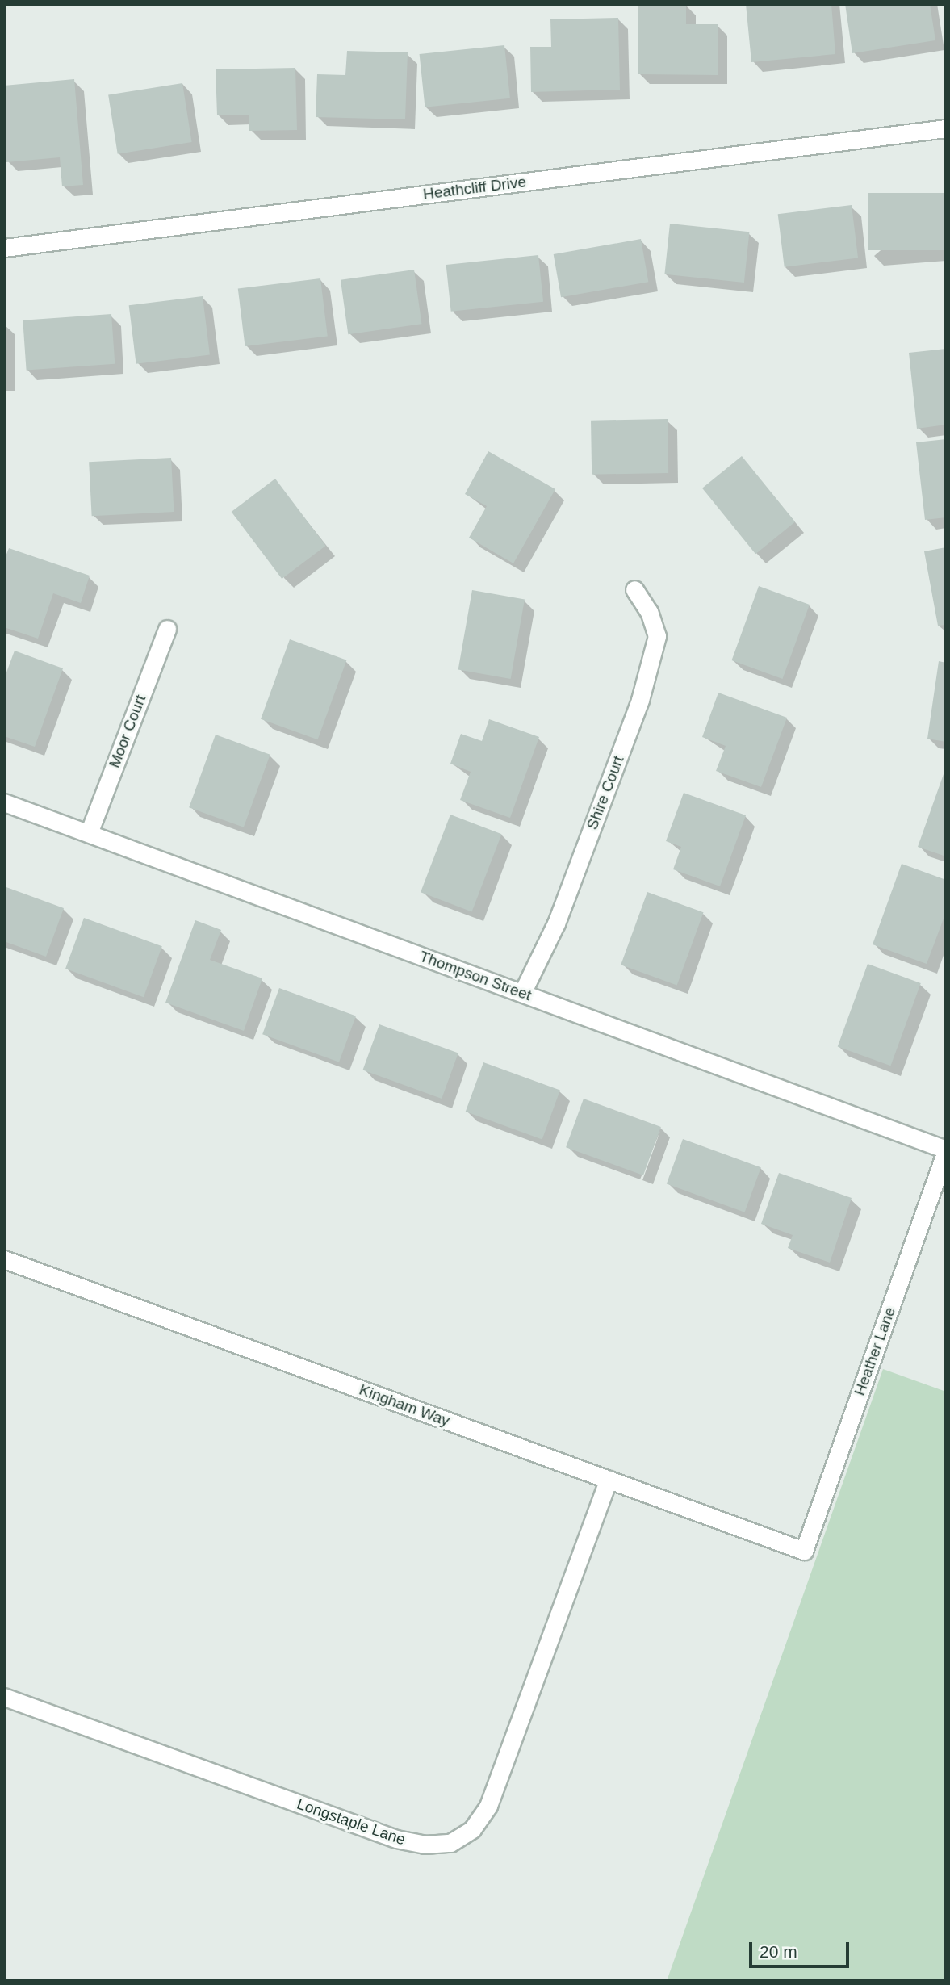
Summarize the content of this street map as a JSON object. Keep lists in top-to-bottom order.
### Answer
{
  "streets": {
    "street": [
      "Heathcliff Drive",
      "Moor Court",
      "Shire Court",
      "Thompson Street",
      "Heather Lane",
      "Kingham Way",
      "Longstaple Lane"
    ]
  },
  "crossings": [
    ["Moor Court", "Thompson Street"],
    ["Shire Court", "Thompson Street"],
    ["Thompson Street", "Heather Lane"],
    ["Heather Lane", "Kingham Way"],
    ["Kingham Way", "Longstaple Lane"]
  ],
  "scale_bar": "20 m"
}
